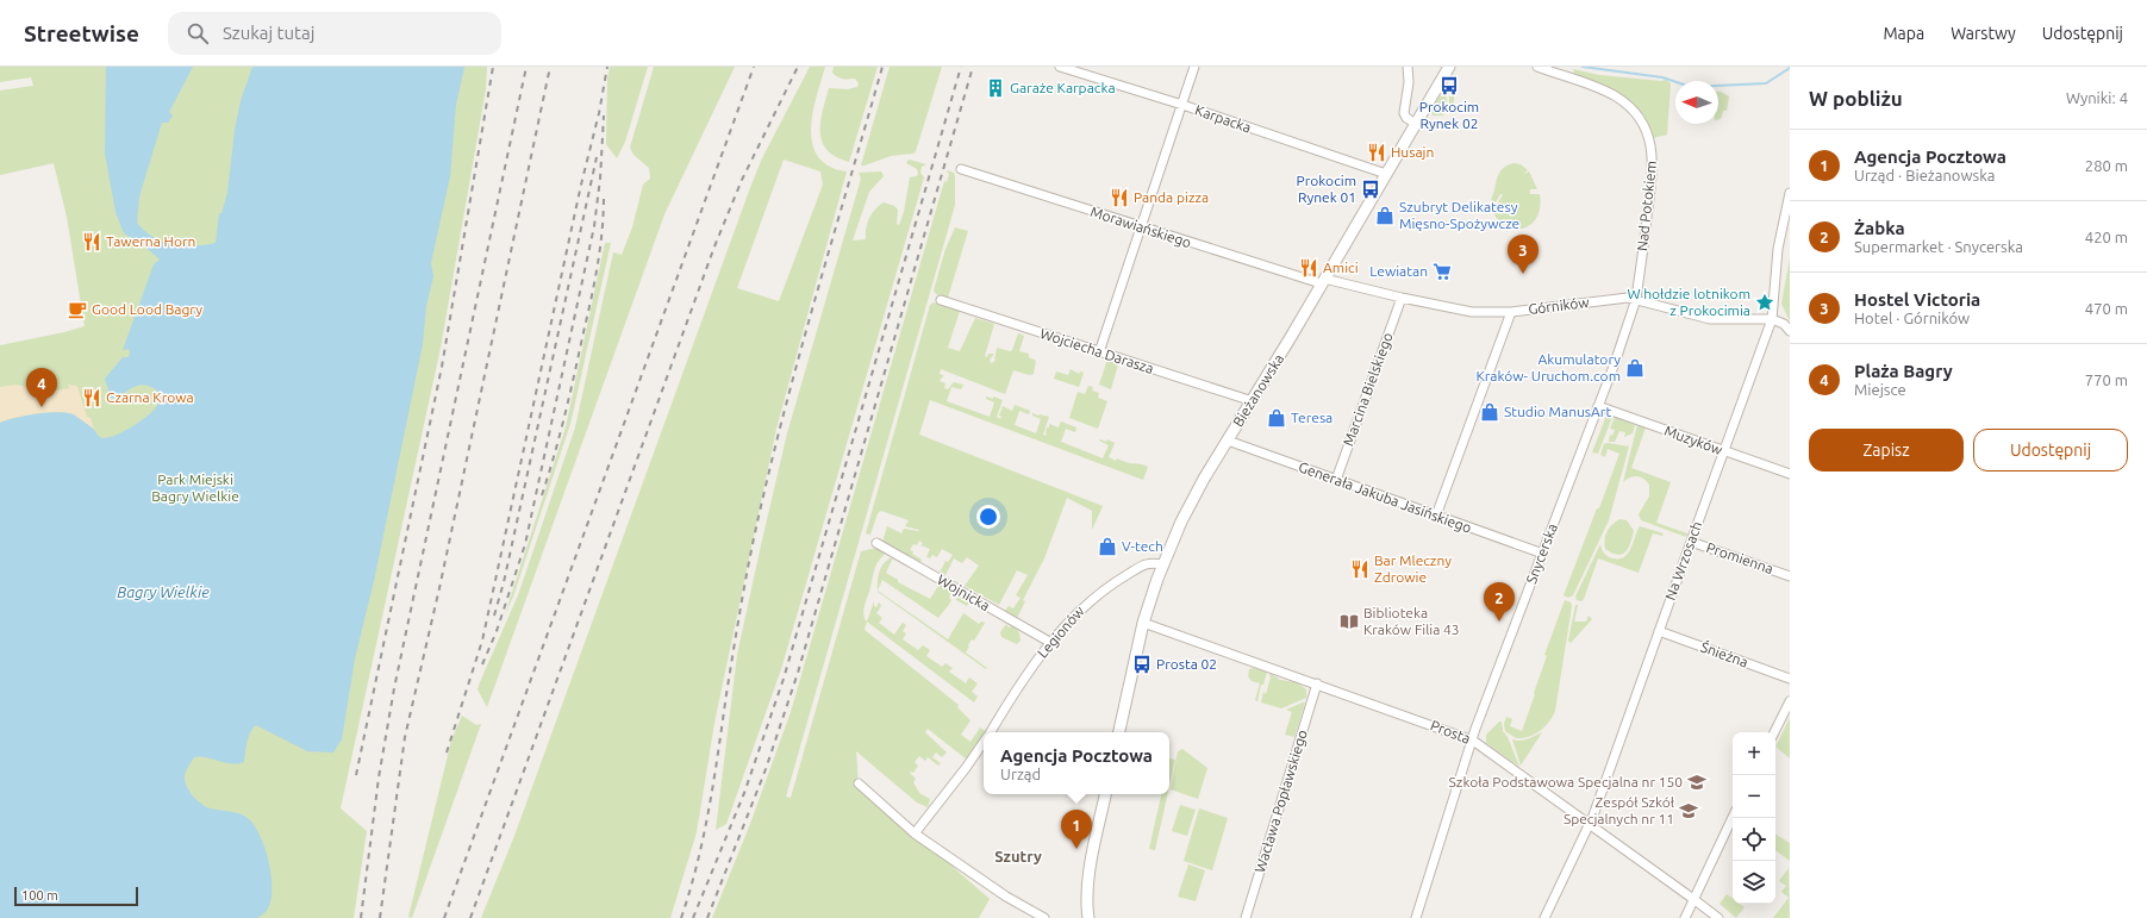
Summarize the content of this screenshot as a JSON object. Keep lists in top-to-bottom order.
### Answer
{
  "streets": {
    "street": [
      "Karpacka",
      "Nad Potokiem",
      "Morawiańskiego",
      "Górników",
      "Wojciecha Darasza",
      "Marcina Bielskiego",
      "Bieżanowska",
      "Muzyków",
      "Generała Jakuba Jasińskiego",
      "Snycerska",
      "Promienna",
      "Na Wrzosach",
      "Wojnicka",
      "Legionów",
      "Śnieżna",
      "Prosta",
      "Wacława Popławskiego"
    ]
  },
  "crossings": [
    ["Karpacka", "Bieżanowska"],
    ["Nad Potokiem", "Górników"],
    ["Nad Potokiem", "Snycerska"],
    ["Morawiańskiego", "Górników"],
    ["Morawiańskiego", "Bieżanowska"],
    ["Górników", "Marcina Bielskiego"],
    ["Górników", "Bieżanowska"],
    ["Górników", "Snycerska"],
    ["Górników", "Na Wrzosach"],
    ["Wojciecha Darasza", "Bieżanowska"],
    ["Marcina Bielskiego", "Generała Jakuba Jasińskiego"],
    ["Bieżanowska", "Generała Jakuba Jasińskiego"],
    ["Bieżanowska", "Legionów"],
    ["Bieżanowska", "Prosta"],
    ["Muzyków", "Snycerska"],
    ["Muzyków", "Na Wrzosach"],
    ["Generała Jakuba Jasińskiego", "Snycerska"],
    ["Snycerska", "Prosta"],
    ["Promienna", "Na Wrzosach"],
    ["Na Wrzosach", "Śnieżna"],
    ["Na Wrzosach", "Prosta"],
    ["Wojnicka", "Legionów"],
    ["Prosta", "Wacława Popławskiego"]
  ],
  "districts": ["Szutry"],
  "water": ["Bagry Wielkie"],
  "parks": ["Park Miejski Bagry Wielkie"],
  "places": {
    "bus stop": ["Prokocim Rynek 02", "Prokocim Rynek 01", "Prosta 02"],
    "building": ["Garaże Karpacka"],
    "restaurant": [
      "Husajn",
      "Panda pizza",
      "Tawerna Horn",
      "Amici",
      "Czarna Krowa",
      "Bar Mleczny Zdrowie"
    ],
    "shop": [
      "Szubryt Delikatesy Mięsno-Spożywcze",
      "Akumulatory Kraków- Uruchom.com",
      "Studio ManusArt",
      "Teresa",
      "V-tech"
    ],
    "supermarket": ["Lewiatan"],
    "place": ["W hołdzie lotnikom z Prokocimia"],
    "cafe": ["Good Lood Bagry"],
    "library": ["Biblioteka Kraków Filia 43"],
    "school or university": ["Szkoła Podstawowa Specjalna nr 150", "Zespół Szkół Specjalnych nr 11"]
  },
  "scale_bar": "100 m",
  "north": "left",
  "page": {
    "header": "Streetwise",
    "search": "Szukaj tutaj",
    "nav": ["Mapa", "Warstwy", "Udostępnij"],
    "heading": ["W pobliżu", "Wyniki: 4"],
    "list": [
      {
        "mark": "1",
        "name": "Agencja Pocztowa",
        "note": "Urząd · Bieżanowska",
        "value": "280 m"
      },
      {
        "mark": "2",
        "name": "Żabka",
        "note": "Supermarket · Snycerska",
        "value": "420 m"
      },
      {
        "mark": "3",
        "name": "Hostel Victoria",
        "note": "Hotel · Górników",
        "value": "470 m"
      },
      {
        "mark": "4",
        "name": "Plaża Bagry",
        "note": "Miejsce",
        "value": "770 m"
      }
    ],
    "pins": [
      "3",
      "4",
      "2",
      "1"
    ],
    "buttons": ["Zapisz", "Udostępnij"],
    "map_buttons": ["+", "−"],
    "popup": ["Agencja Pocztowa", "Urząd"],
    "scale": "100 m"
  }
}
